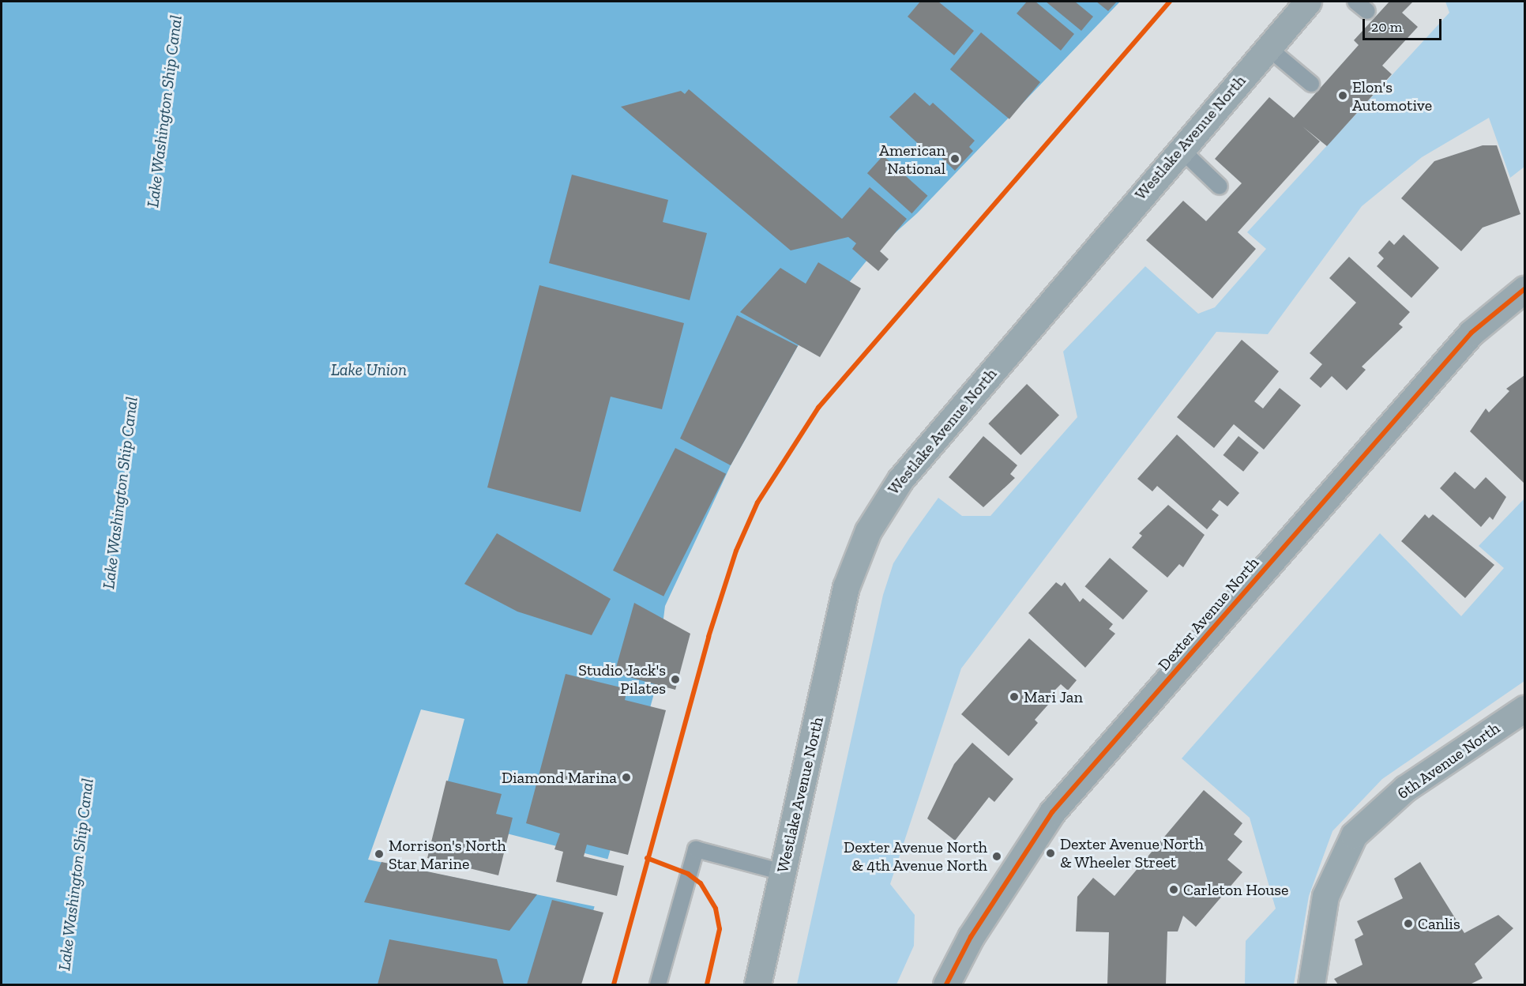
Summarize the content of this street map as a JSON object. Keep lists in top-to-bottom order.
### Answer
{
  "streets": {
    "main road": ["Westlake Avenue North", "Dexter Avenue North", "6th Avenue North"]
  },
  "water": ["Lake Washington Ship Canal", "Lake Union"],
  "places": [
    "Elon's Automotive",
    "American National",
    "Studio Jack's Pilates",
    "Mari Jan",
    "Diamond Marina",
    "Dexter Avenue North & Wheeler Street",
    "Morrison's North Star Marine",
    "Dexter Avenue North & 4th Avenue North",
    "Carleton House",
    "Canlis"
  ],
  "scale_bar": "20 m"
}
